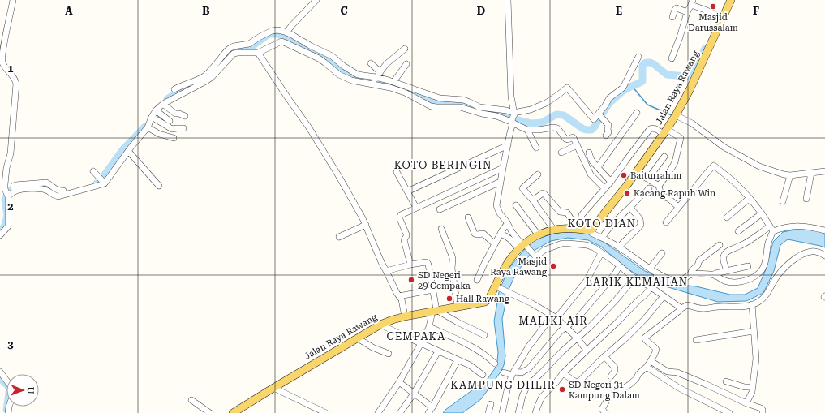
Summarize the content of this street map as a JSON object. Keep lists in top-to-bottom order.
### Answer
{
  "streets": {
    "main road": ["Jalan Raya Rawang"]
  },
  "districts": [
    "KOTO BERINGIN",
    "KOTO DIAN",
    "LARIK KEMAHAN",
    "MALIKI AIR",
    "CEMPAKA",
    "KAMPUNG DIILIR"
  ],
  "places": [
    "Masjid Darussalam",
    "Baiturrahim",
    "Kacang Rapuh Win",
    "Masjid Raya Rawang",
    "SD Negeri 29 Cempaka",
    "Hall Rawang",
    "SD Negeri 31 Kampung Dalam"
  ],
  "north": "right",
  "grid": {
    "columns": [
      "A",
      "B",
      "C",
      "D",
      "E",
      "F"
    ],
    "rows": ["1", "2", "3"]
  }
}
